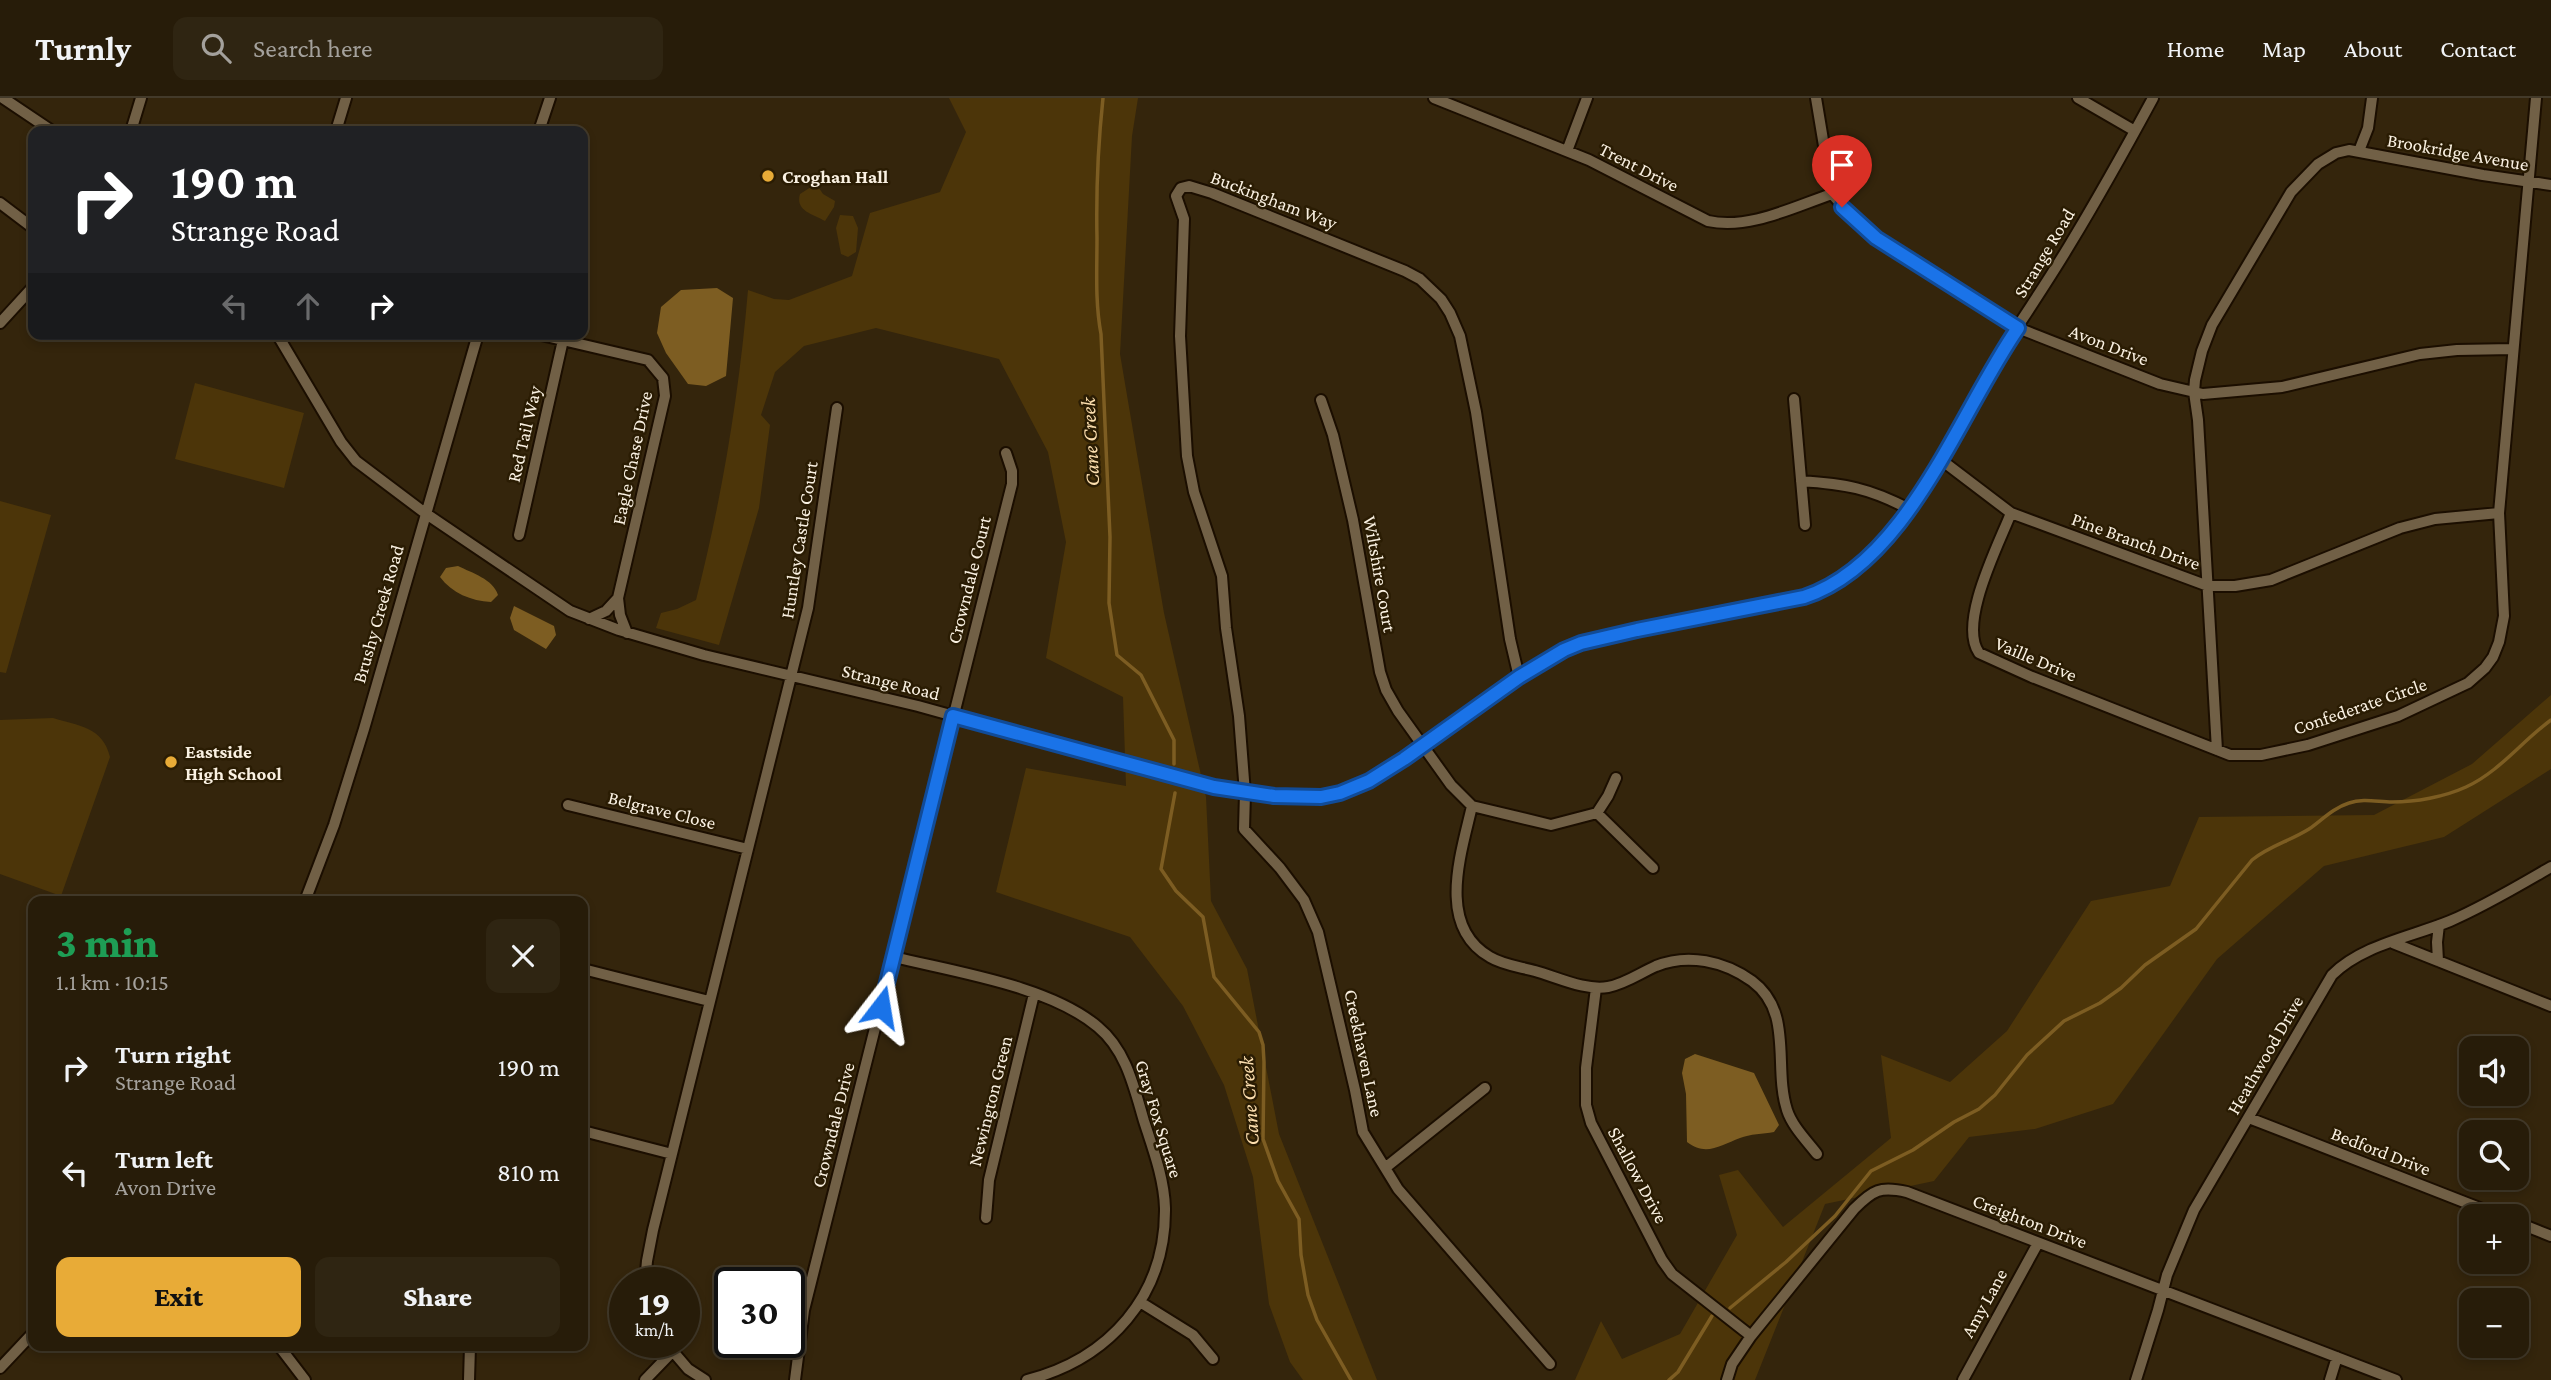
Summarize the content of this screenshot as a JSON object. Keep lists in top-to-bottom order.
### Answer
{
  "streets": {
    "street": [
      "Brookridge Avenue",
      "Trent Drive",
      "Buckingham Way",
      "Strange Road",
      "Avon Drive",
      "Red Tail Way",
      "Eagle Chase Drive",
      "Huntley Castle Court",
      "Pine Branch Drive",
      "Wiltshire Court",
      "Crowndale Court",
      "Brushy Creek Road",
      "Vaille Drive",
      "Confederate Circle",
      "Belgrave Close",
      "Creekhaven Lane",
      "Heathwood Drive",
      "Newington Green",
      "Gray Fox Square",
      "Crowndale Drive",
      "Bedford Drive",
      "Shallow Drive",
      "Creighton Drive",
      "Amy Lane"
    ]
  },
  "crossings": [
    ["Brookridge Avenue", "Confederate Circle"],
    ["Trent Drive", "Avon Drive"],
    ["Buckingham Way", "Strange Road"],
    ["Buckingham Way", "Creekhaven Lane"],
    ["Strange Road", "Avon Drive"],
    ["Strange Road", "Eagle Chase Drive"],
    ["Strange Road", "Huntley Castle Court"],
    ["Strange Road", "Pine Branch Drive"],
    ["Strange Road", "Wiltshire Court"],
    ["Strange Road", "Crowndale Court"],
    ["Strange Road", "Brushy Creek Road"],
    ["Strange Road", "Creekhaven Lane"],
    ["Strange Road", "Crowndale Drive"],
    ["Avon Drive", "Confederate Circle"],
    ["Red Tail Way", "Eagle Chase Drive"],
    ["Pine Branch Drive", "Vaille Drive"],
    ["Pine Branch Drive", "Confederate Circle"],
    ["Crowndale Court", "Crowndale Drive"],
    ["Vaille Drive", "Confederate Circle"],
    ["Heathwood Drive", "Bedford Drive"],
    ["Heathwood Drive", "Creighton Drive"],
    ["Newington Green", "Gray Fox Square"],
    ["Gray Fox Square", "Crowndale Drive"],
    ["Shallow Drive", "Creighton Drive"],
    ["Creighton Drive", "Amy Lane"]
  ],
  "water": ["Cane Creek"],
  "places": ["Croghan Hall", "Eastside High School"],
  "page": {
    "header": "Turnly",
    "search": "Search here",
    "nav": [
      "Home",
      "Map",
      "About",
      "Contact"
    ],
    "turn": ["190 m", "Strange Road"],
    "heading": ["3 min", "1.1 km · 10:15"],
    "list": [
      {
        "name": "Turn right",
        "note": "Strange Road",
        "value": "190 m"
      },
      {
        "name": "Turn left",
        "note": "Avon Drive",
        "value": "810 m"
      }
    ],
    "map_buttons": ["+", "−"],
    "buttons": ["Exit", "Share"],
    "speed": "19 km/h",
    "limit": "30"
  }
}
